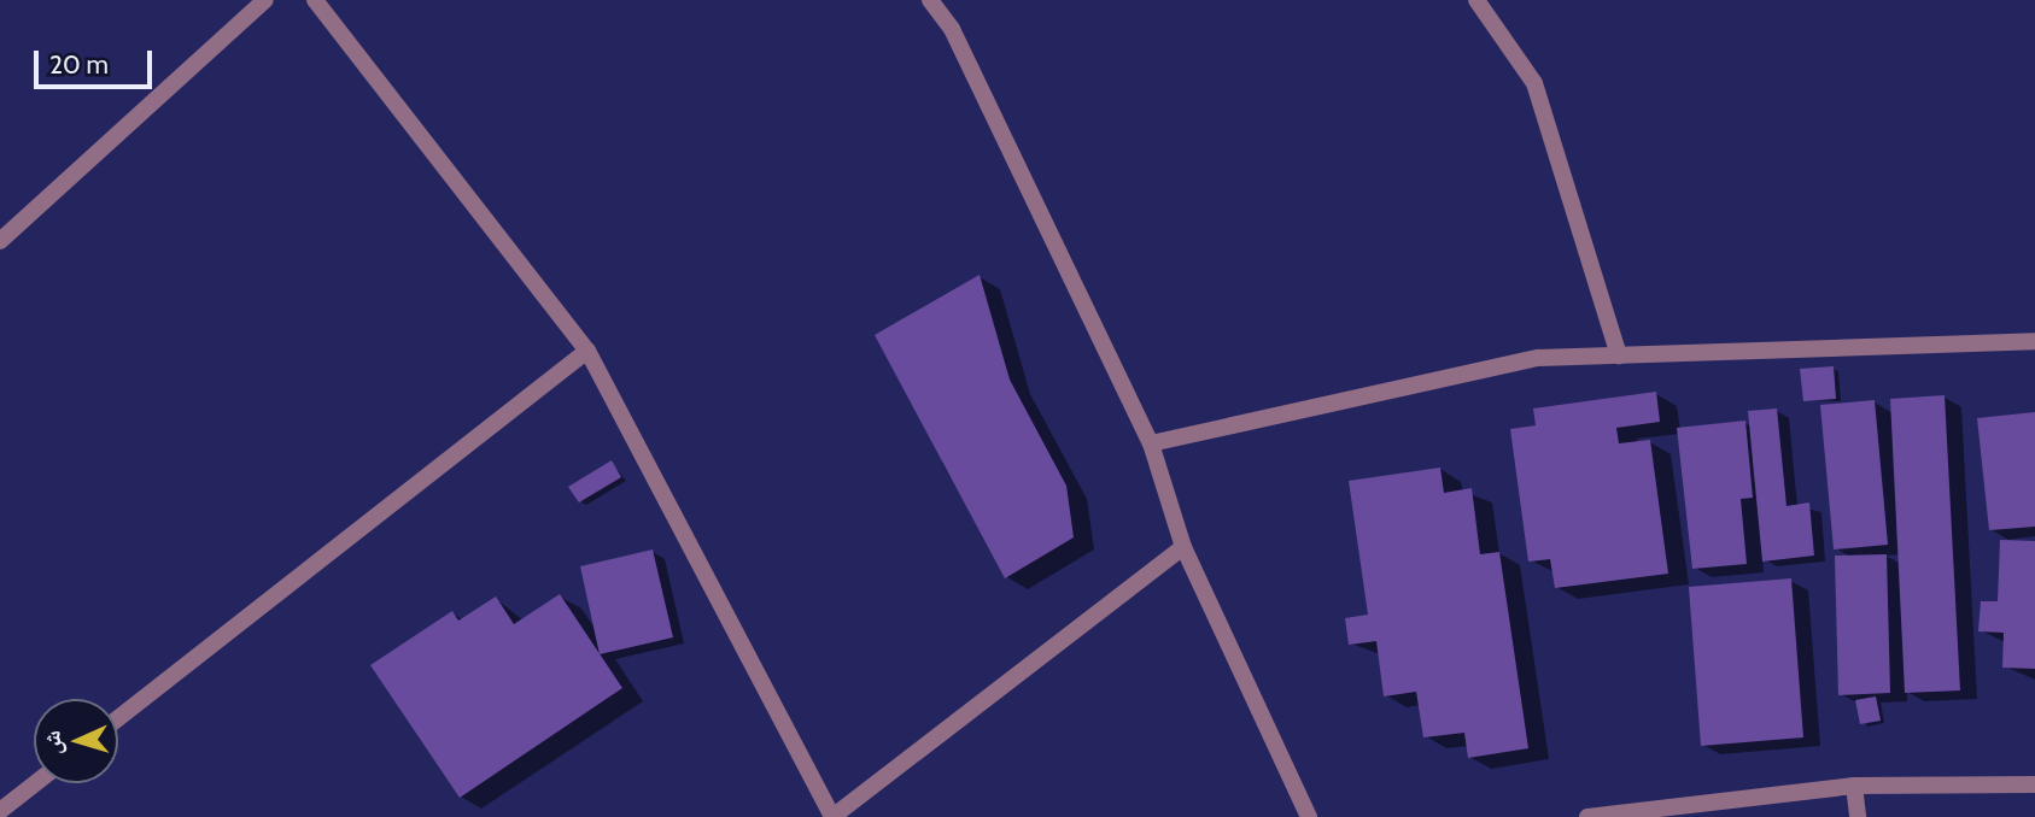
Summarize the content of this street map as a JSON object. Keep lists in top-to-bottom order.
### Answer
{
  "scale_bar": "20 m",
  "north": "left"
}
